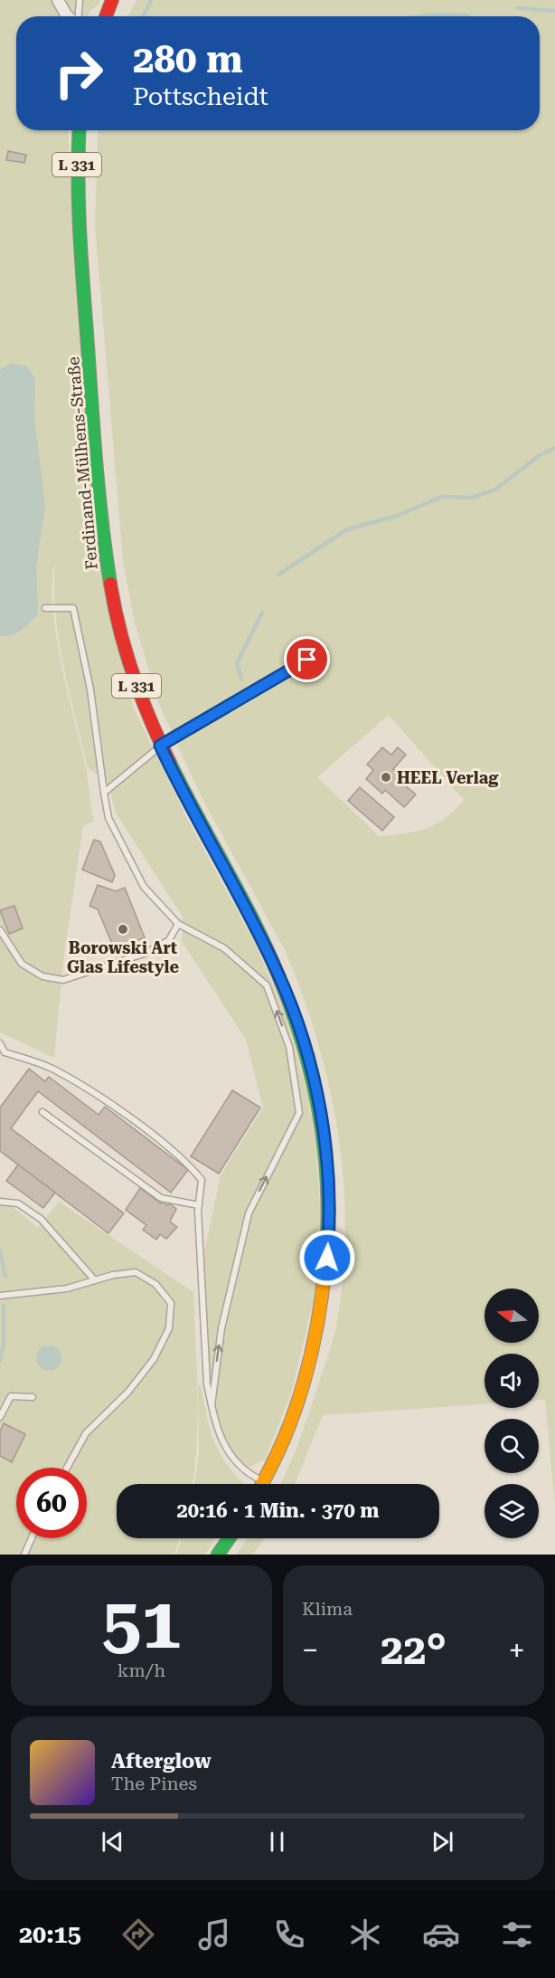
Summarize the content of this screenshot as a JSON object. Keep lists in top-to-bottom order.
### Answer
{
  "streets": {
    "main road": ["L 331", "Ferdinand-Mülhens-Straße"]
  },
  "places": ["HEEL Verlag", "Borowski Art Glas Lifestyle"],
  "north": "left",
  "page": {
    "turn": ["280 m", "Pottscheidt"],
    "limit": "60",
    "trip": "20:16 · 1 Min. · 370 m",
    "tile": [
      ["51", "km/h"],
      "Klima"
    ],
    "heat": ["−", "22°", "+"],
    "song": ["Afterglow", "The Pines"],
    "tabs": "20:15"
  }
}
